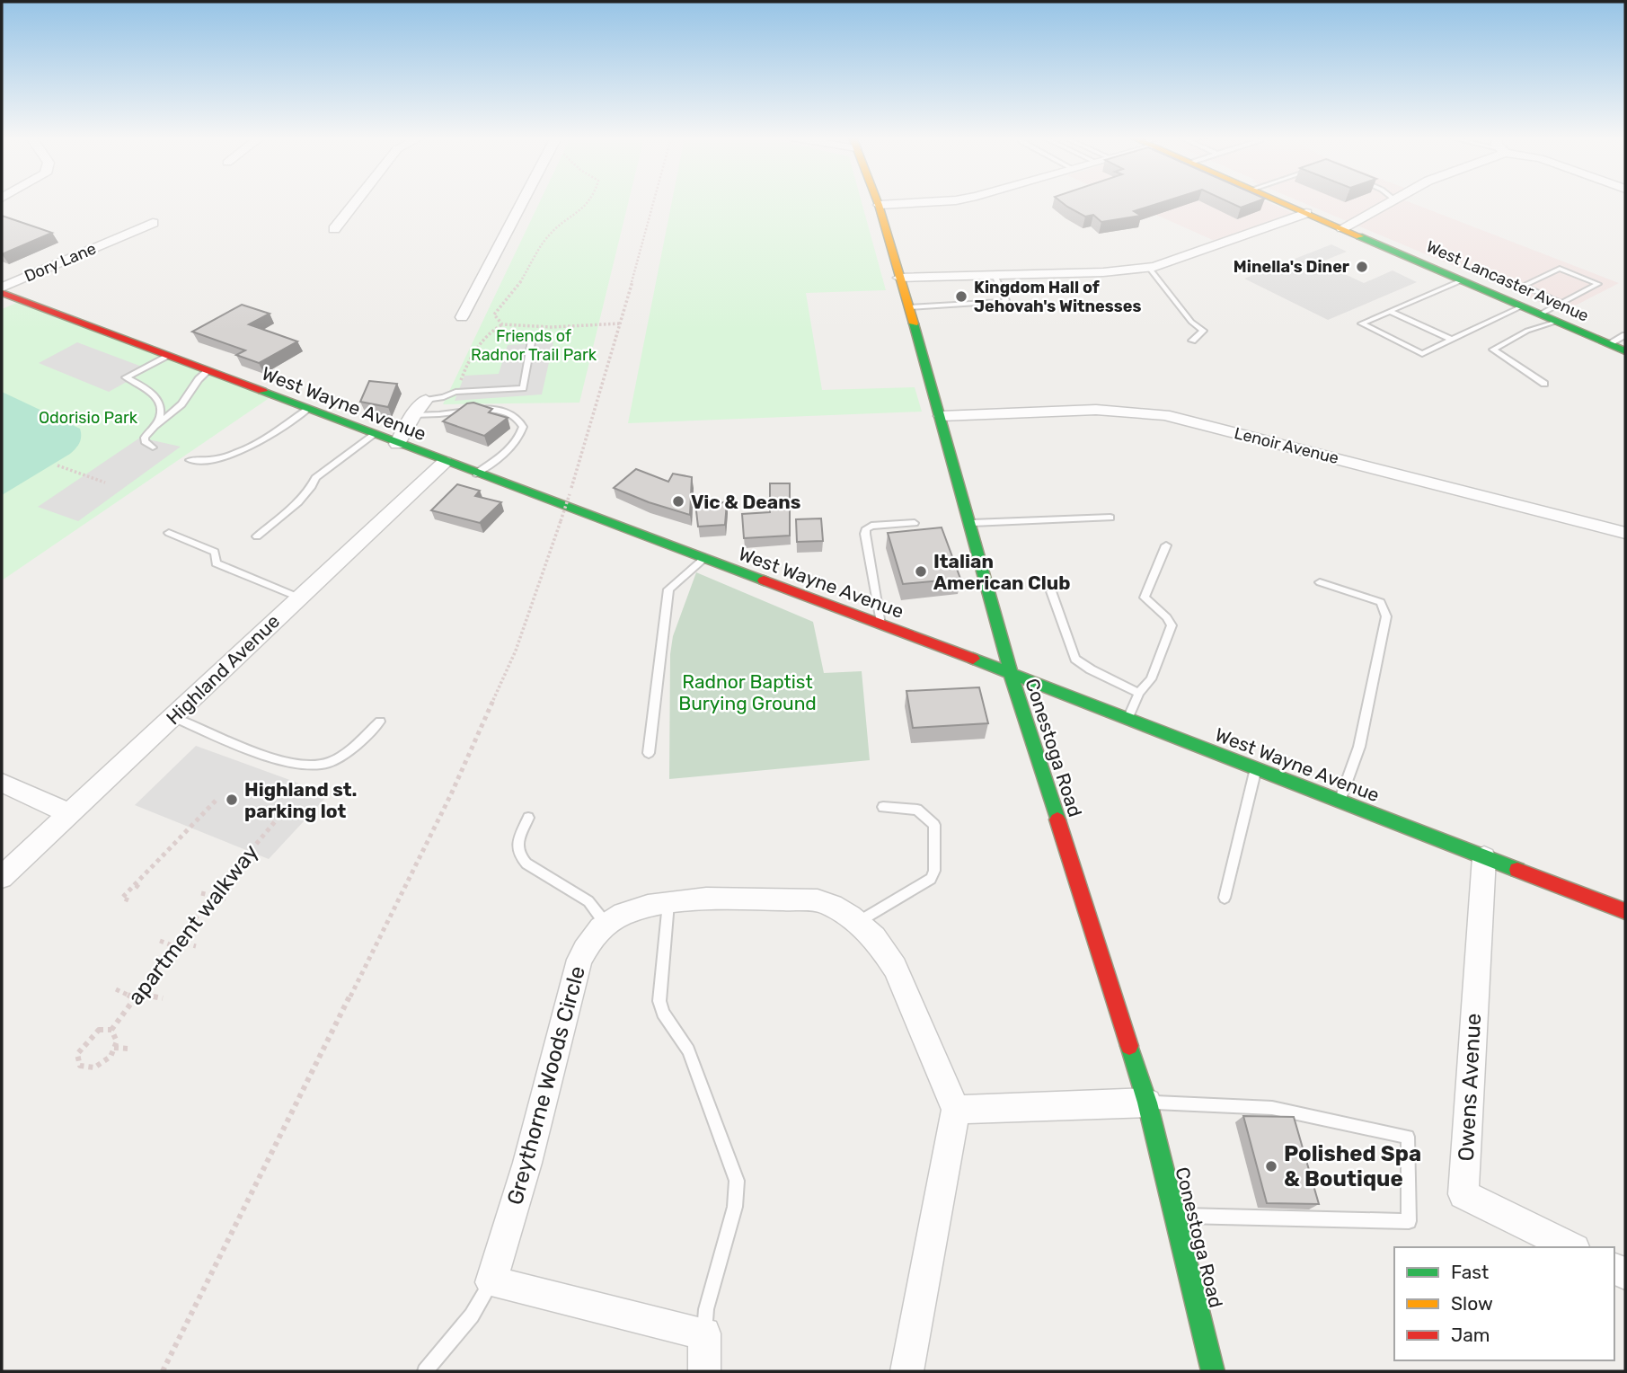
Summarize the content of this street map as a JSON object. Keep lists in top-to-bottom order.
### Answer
{
  "streets": {
    "main road": ["West Lancaster Avenue", "West Wayne Avenue", "Conestoga Road"],
    "street": [
      "Dory Lane",
      "Lenoir Avenue",
      "Highland Avenue",
      "Greythorne Woods Circle",
      "Owens Avenue"
    ],
    "path": ["apartment walkway"]
  },
  "crossings": [
    ["West Wayne Avenue", "Highland Avenue"],
    ["West Wayne Avenue", "Conestoga Road"],
    ["West Wayne Avenue", "Owens Avenue"],
    ["Lenoir Avenue", "Conestoga Road"]
  ],
  "parks": ["Friends of Radnor Trail Park", "Odorisio Park", "Radnor Baptist Burying Ground"],
  "places": [
    "Minella's Diner",
    "Kingdom Hall of Jehovah's Witnesses",
    "Vic & Deans",
    "Italian American Club",
    "Highland st. parking lot",
    "Polished Spa & Boutique"
  ],
  "legend": ["Fast", "Slow", "Jam"]
}
